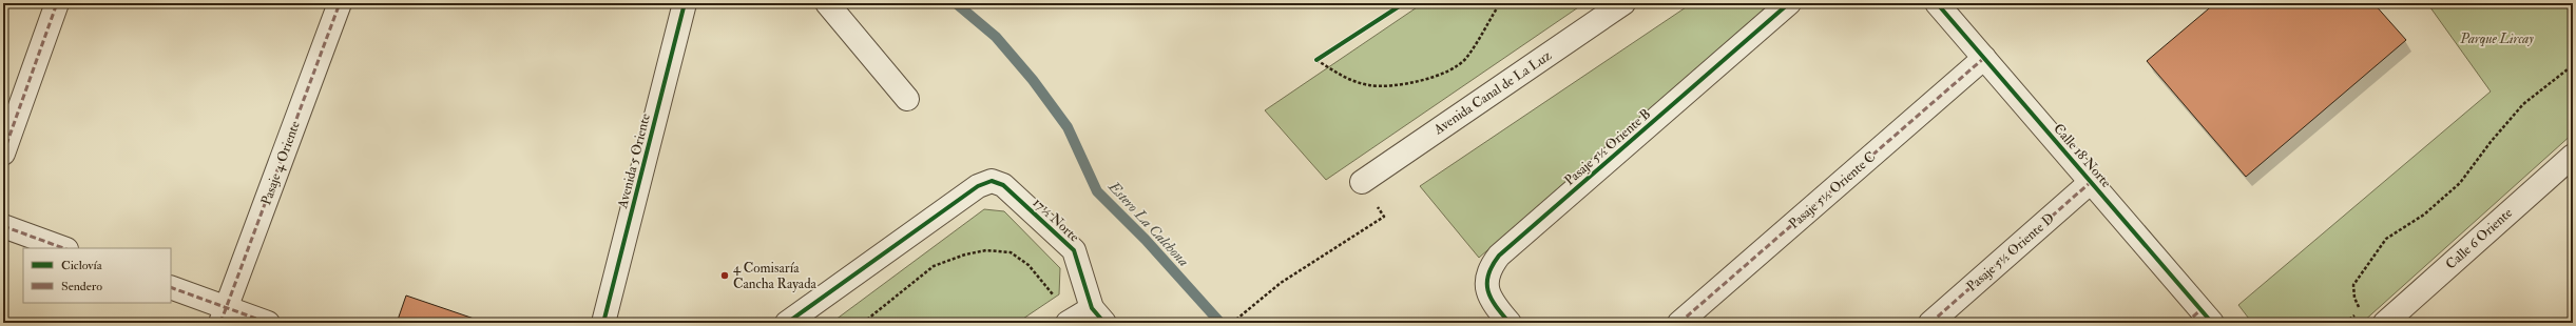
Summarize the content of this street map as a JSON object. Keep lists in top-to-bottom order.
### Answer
{
  "streets": {
    "street": [
      "Avenida Canal de La Luz",
      "Pasaje 5½ Oriente B",
      "Calle 18 Norte",
      "Avenida 5 Oriente",
      "Pasaje 4 Oriente",
      "Pasaje 5½ Oriente C",
      "17½ Norte",
      "Calle 6 Oriente",
      "Pasaje 5½ Oriente D"
    ]
  },
  "crossings": [
    ["Calle 18 Norte", "Pasaje 5½ Oriente C"],
    ["Calle 18 Norte", "Pasaje 5½ Oriente D"]
  ],
  "water": ["Estero La Calchona"],
  "parks": ["Parque Lircay"],
  "places": ["4 Comisaría Cancha Rayada"],
  "legend": ["Ciclovía", "Sendero"]
}
